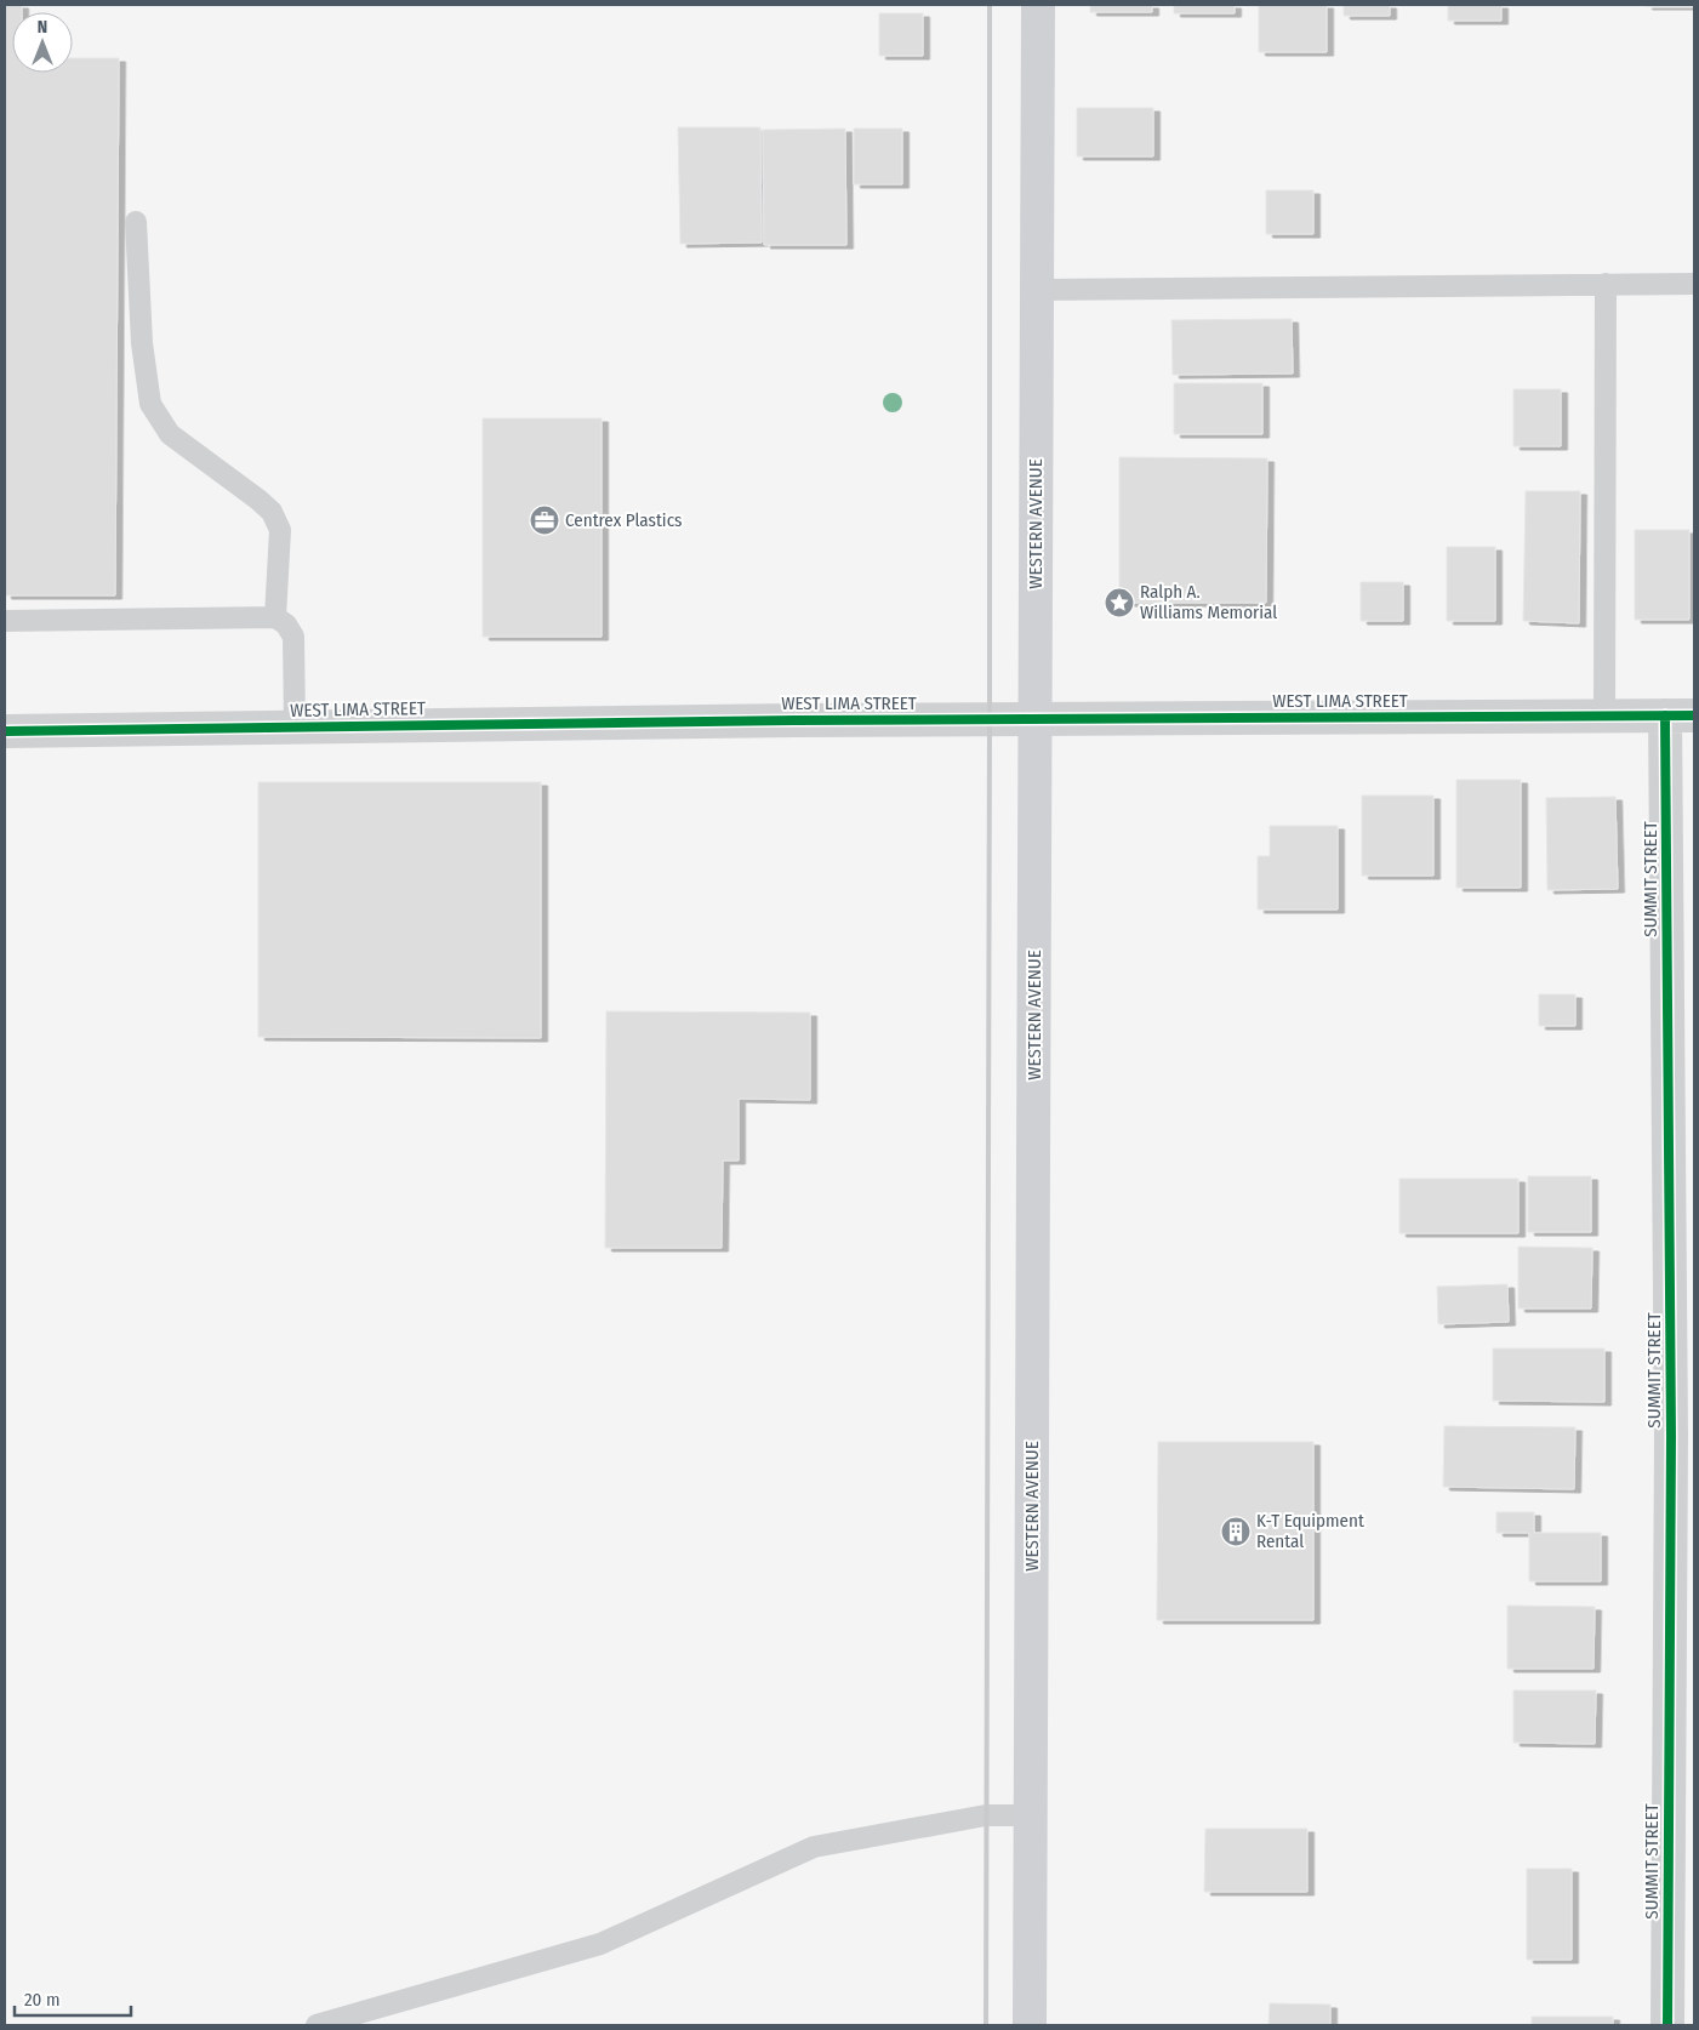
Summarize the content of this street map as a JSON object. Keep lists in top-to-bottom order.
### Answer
{
  "streets": {
    "main road": ["WESTERN AVENUE"],
    "street": ["WEST LIMA STREET", "SUMMIT STREET"]
  },
  "crossings": [
    ["WESTERN AVENUE", "WEST LIMA STREET"],
    ["WEST LIMA STREET", "SUMMIT STREET"]
  ],
  "places": {
    "office": ["Centrex Plastics"],
    "place": ["Ralph A. Williams Memorial"],
    "building": ["K-T Equipment Rental"]
  },
  "scale_bar": "20 m",
  "north": "top"
}
